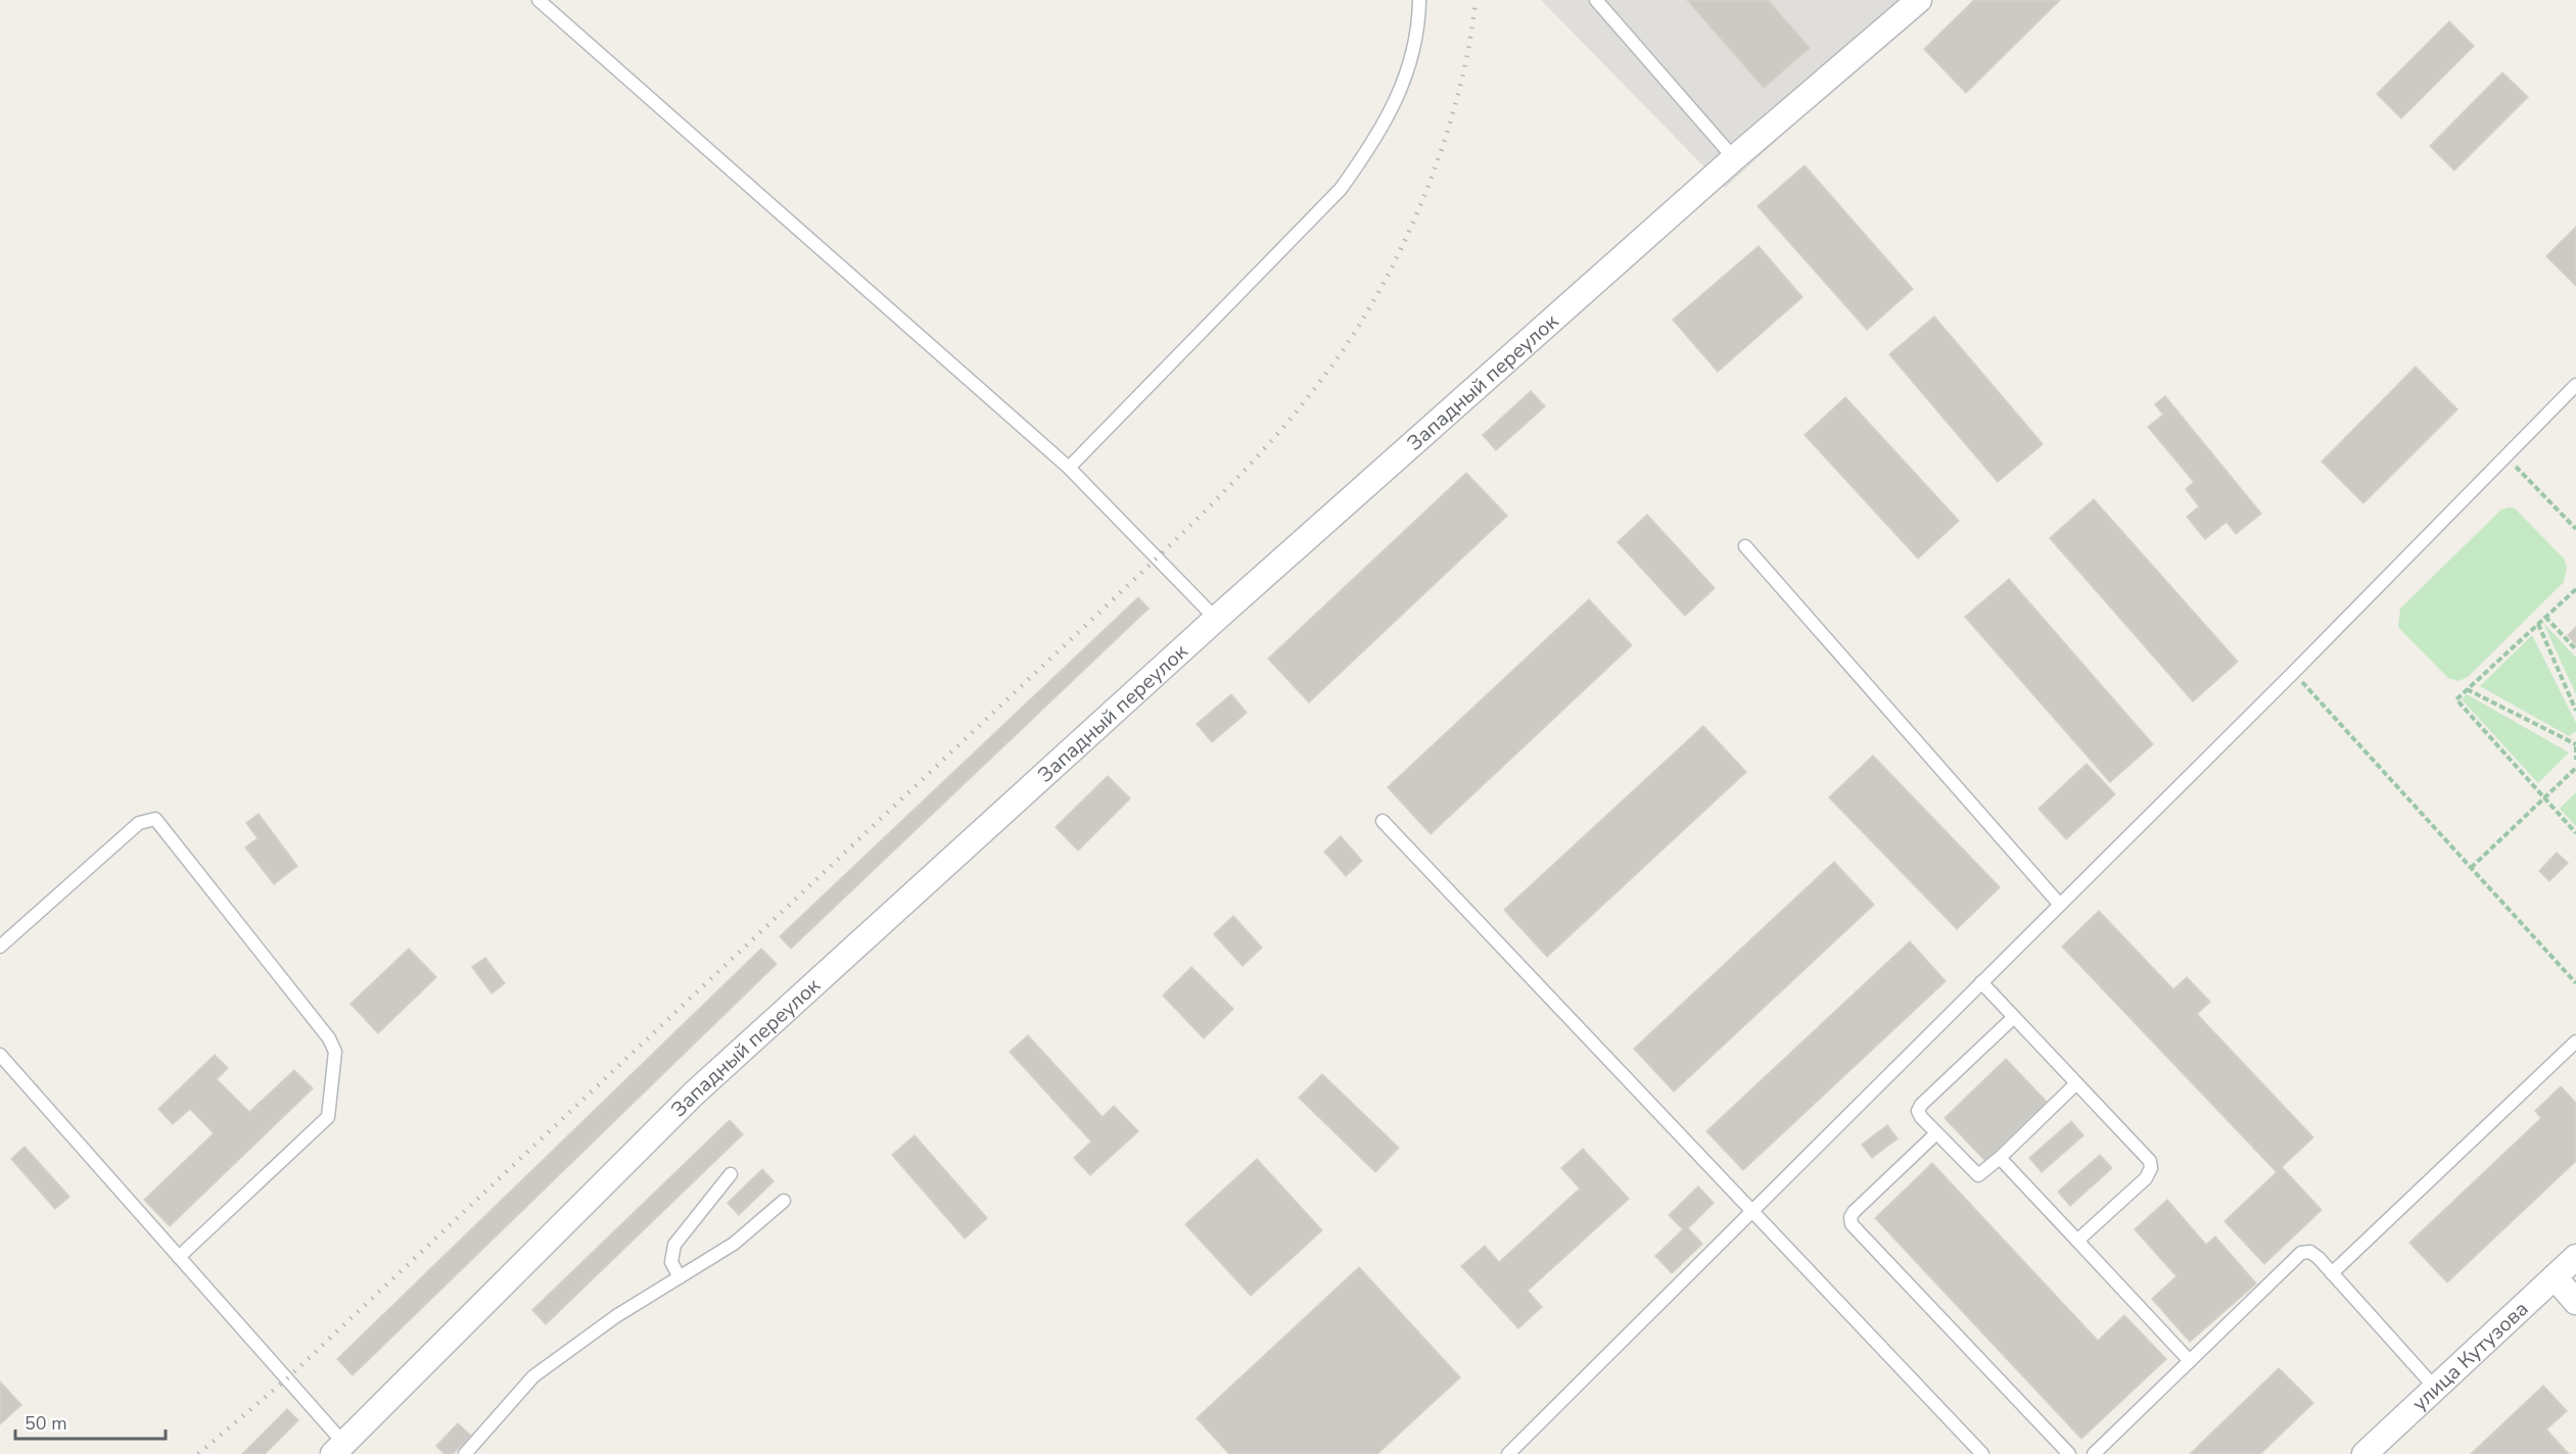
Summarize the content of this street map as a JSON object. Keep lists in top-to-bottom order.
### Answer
{
  "streets": {
    "street": ["Западный переулок", "улица Кутузова"]
  },
  "scale_bar": "50 m"
}
